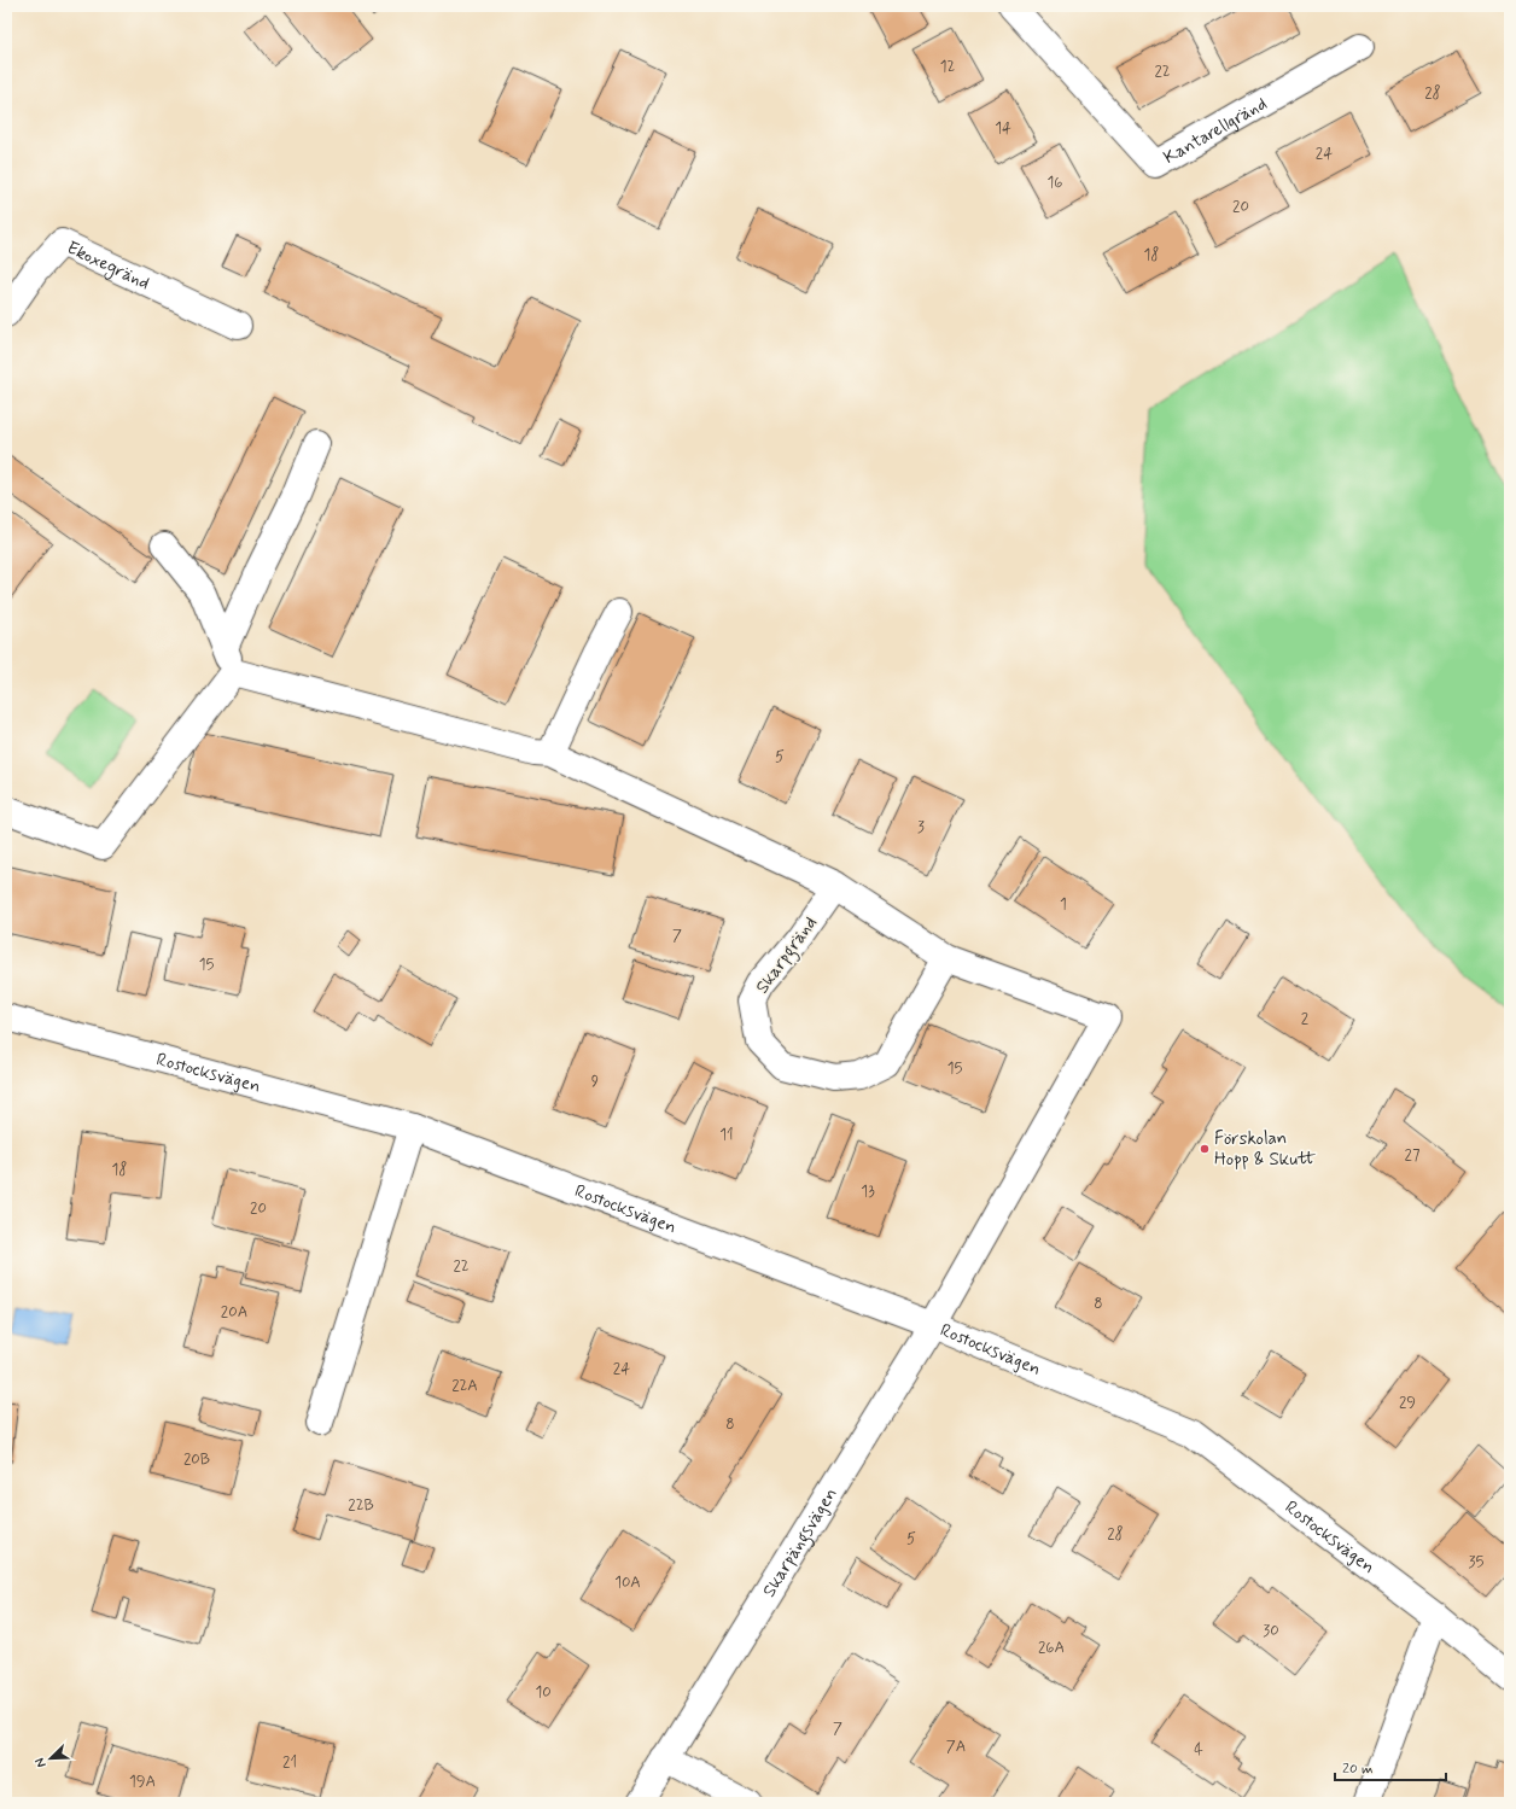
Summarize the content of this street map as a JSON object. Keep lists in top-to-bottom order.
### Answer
{
  "streets": {
    "street": [
      "Kantarellgränd",
      "Ekoxegränd",
      "Skarpgränd",
      "Rostocksvägen",
      "Skarpängsvägen"
    ]
  },
  "crossings": [
    ["Rostocksvägen", "Skarpängsvägen"]
  ],
  "places": ["Förskolan Hopp & Skutt"],
  "house_numbers": [
    "12",
    "22",
    "28",
    "14",
    "24",
    "16",
    "20",
    "18",
    "5",
    "3",
    "1",
    "7",
    "15",
    "2",
    "15",
    "9",
    "11",
    "27",
    "18",
    "13",
    "20",
    "22",
    "8",
    "20A",
    "24",
    "22A",
    "29",
    "8",
    "20B",
    "22B",
    "28",
    "5",
    "35",
    "10A",
    "30",
    "26A",
    "10",
    "7",
    "7A",
    "4",
    "21",
    "19A"
  ],
  "scale_bar": "20 m",
  "north": "bottom left"
}
